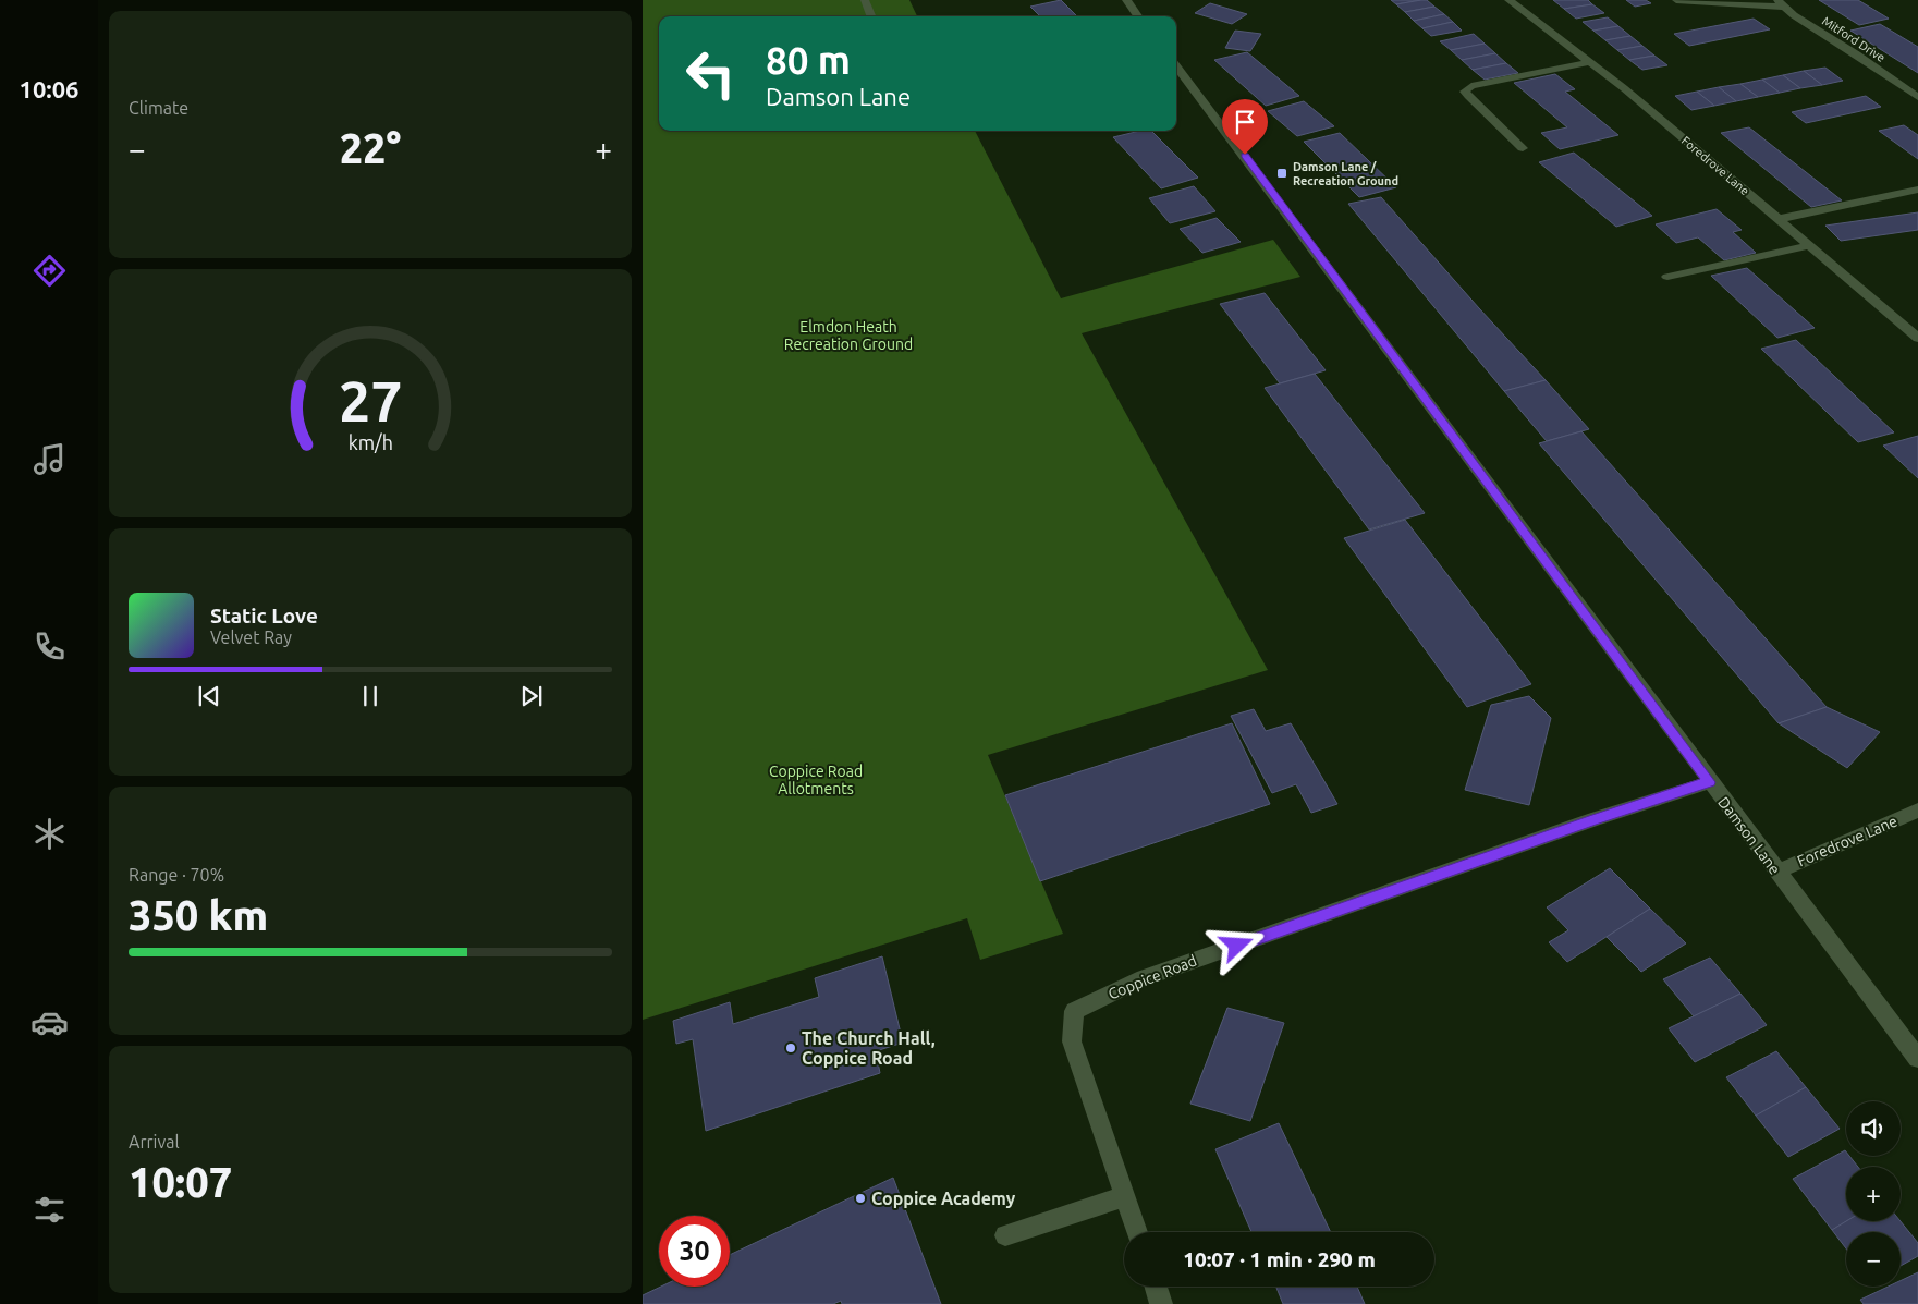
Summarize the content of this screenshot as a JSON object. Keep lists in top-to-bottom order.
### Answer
{
  "streets": {
    "street": [
      "Mitford Drive",
      "Foredrove Lane",
      "Damson Lane",
      "Coppice Road"
    ]
  },
  "crossings": [
    ["Foredrove Lane", "Damson Lane"],
    ["Damson Lane", "Coppice Road"]
  ],
  "parks": ["Elmdon Heath Recreation Ground", "Coppice Road Allotments"],
  "places": {
    "transit": ["Damson Lane / Recreation Ground"],
    "other": ["The Church Hall, Coppice Road", "Coppice Academy"]
  },
  "page": {
    "tabs": "10:06",
    "tile": [
      "Climate",
      ["Range · 70%", "350 km"],
      ["Arrival", "10:07"]
    ],
    "turn": ["80 m", "Damson Lane"],
    "heat": ["−", "22°", "+"],
    "song": ["Static Love", "Velvet Ray"],
    "map_buttons": ["+", "−"],
    "limit": "30",
    "trip": "10:07 · 1 min · 290 m",
    "gauge": ["27", "km/h"]
  }
}
